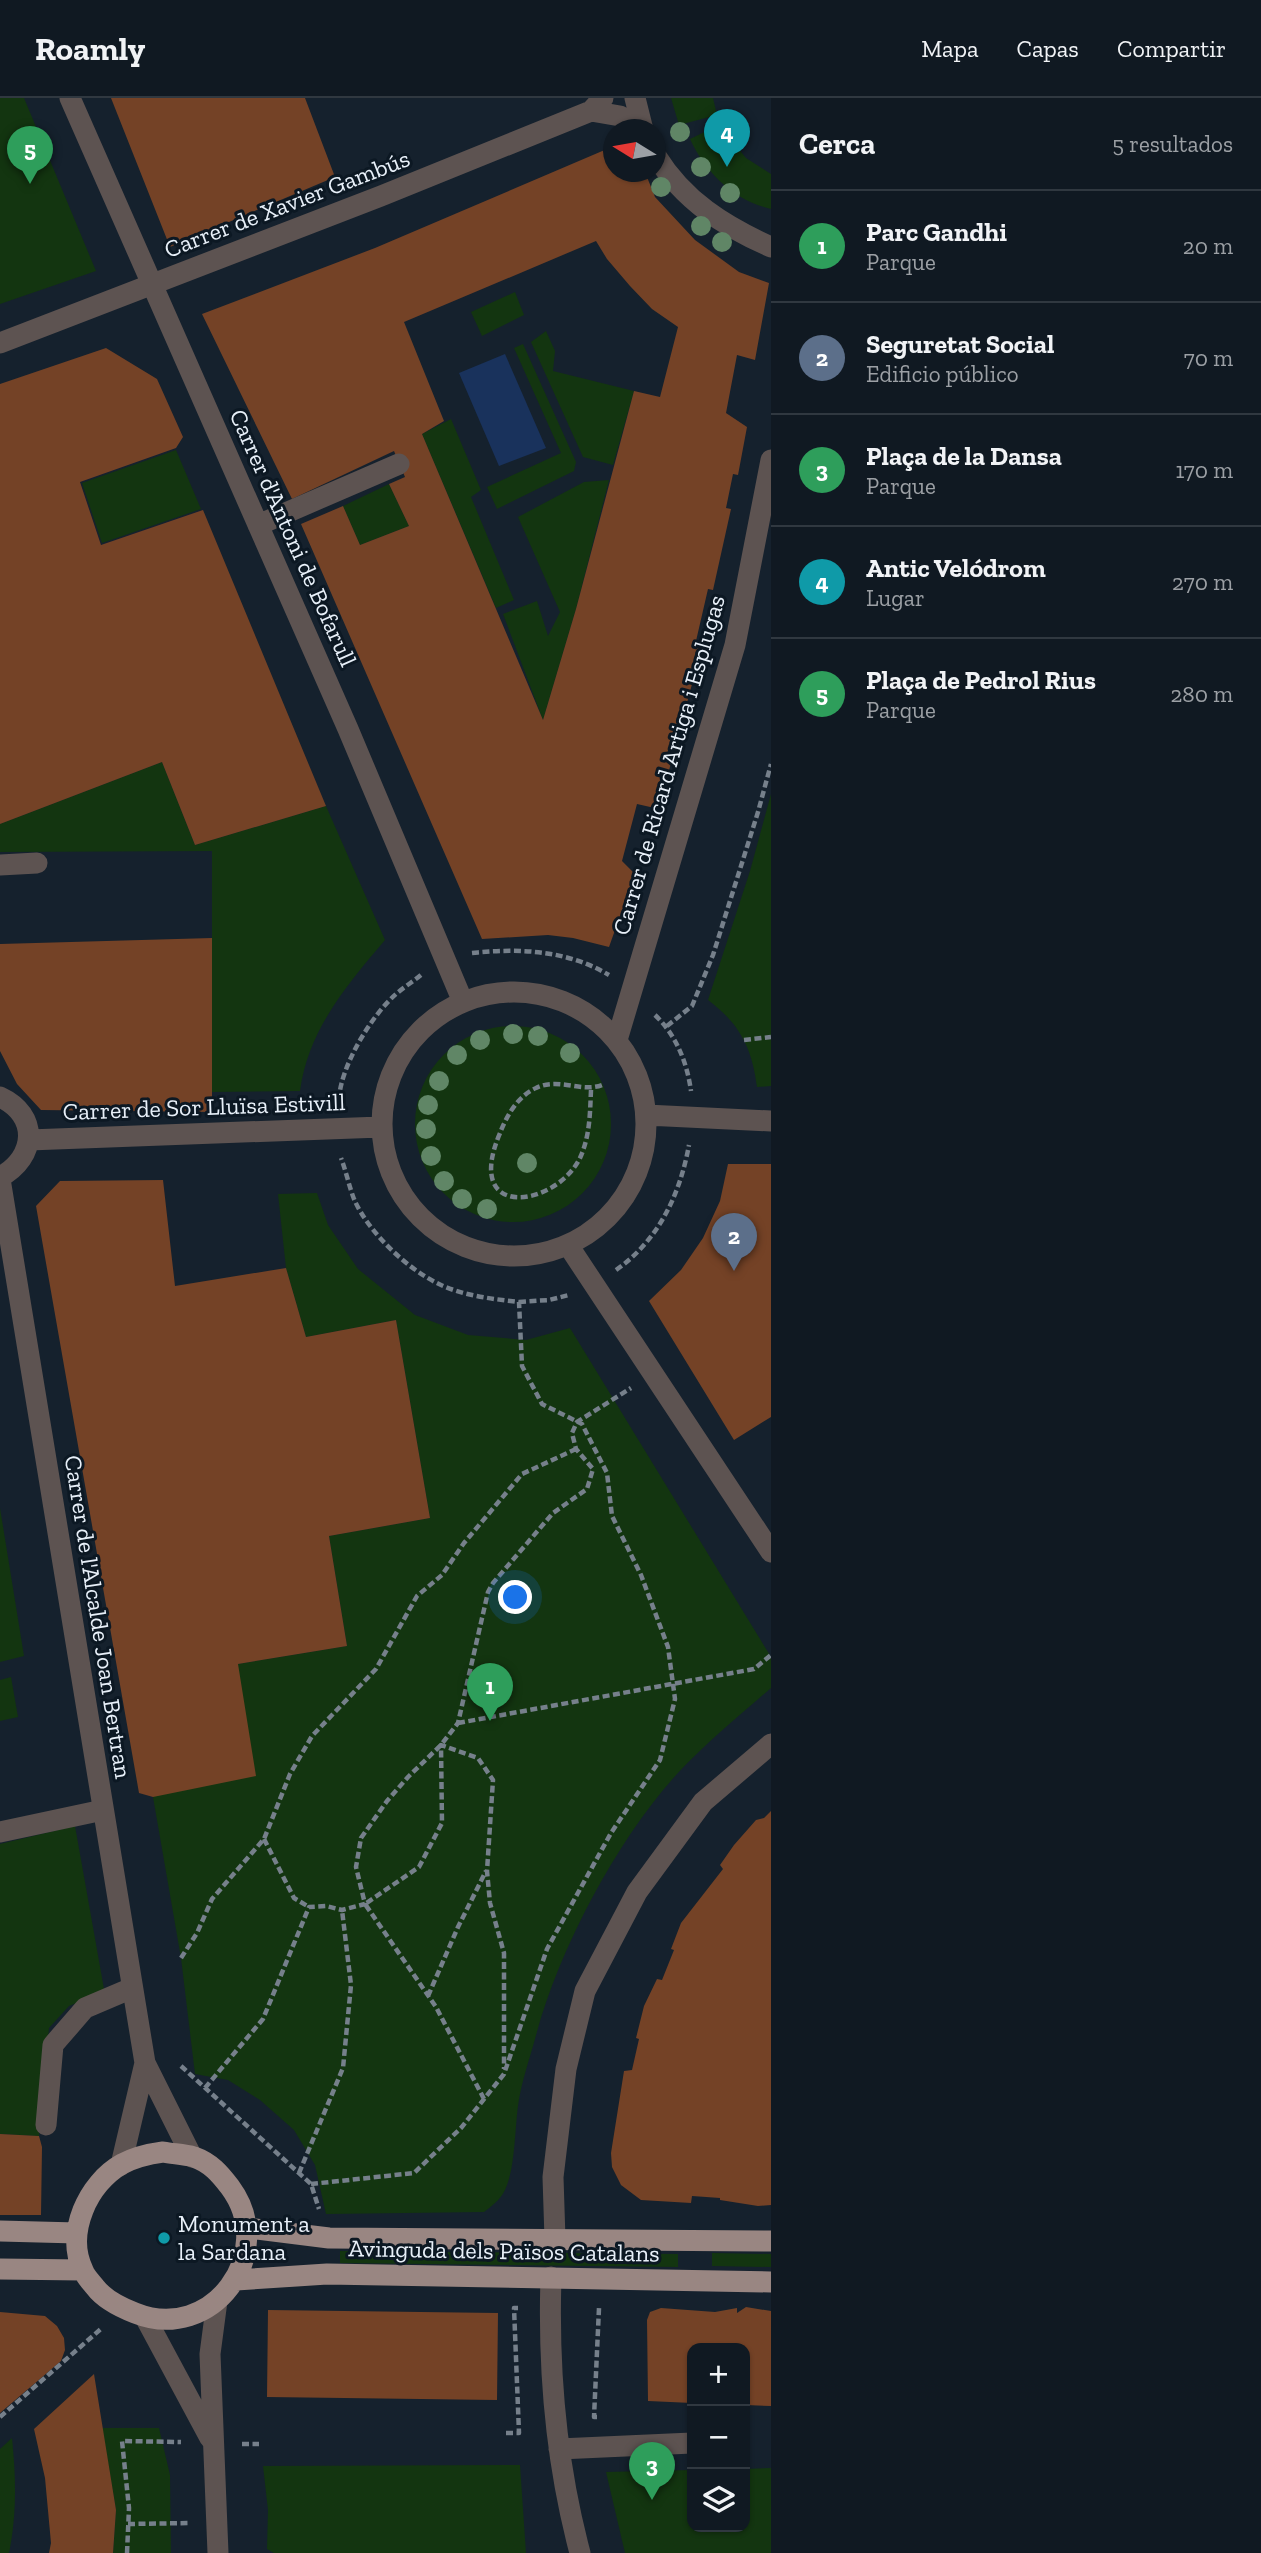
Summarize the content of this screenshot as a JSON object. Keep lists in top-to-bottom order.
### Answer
{
  "streets": {
    "main road": ["Avinguda dels Països Catalans"],
    "street": [
      "Carrer de Xavier Gambús",
      "Carrer d'Antoni de Bofarull",
      "Carrer de Ricard Artiga i Esplugas",
      "Carrer de Sor Lluïsa Estivill",
      "Carrer de l'Alcalde Joan Bertran"
    ]
  },
  "crossings": [
    ["Carrer de Xavier Gambús", "Carrer d'Antoni de Bofarull"],
    ["Carrer de l'Alcalde Joan Bertran", "Avinguda dels Països Catalans"]
  ],
  "places": ["Monument a la Sardana"],
  "north": "left",
  "page": {
    "header": "Roamly",
    "nav": ["Mapa", "Capas", "Compartir"],
    "heading": ["Cerca", "5 resultados"],
    "pins": [
      "4",
      "5",
      "2",
      "1",
      "3"
    ],
    "list": [
      {
        "mark": "1",
        "name": "Parc Gandhi",
        "note": "Parque",
        "value": "20 m"
      },
      {
        "mark": "2",
        "name": "Seguretat Social",
        "note": "Edificio público",
        "value": "70 m"
      },
      {
        "mark": "3",
        "name": "Plaça de la Dansa",
        "note": "Parque",
        "value": "170 m"
      },
      {
        "mark": "4",
        "name": "Antic Velódrom",
        "note": "Lugar",
        "value": "270 m"
      },
      {
        "mark": "5",
        "name": "Plaça de Pedrol Rius",
        "note": "Parque",
        "value": "280 m"
      }
    ],
    "map_buttons": ["+", "−"]
  }
}
